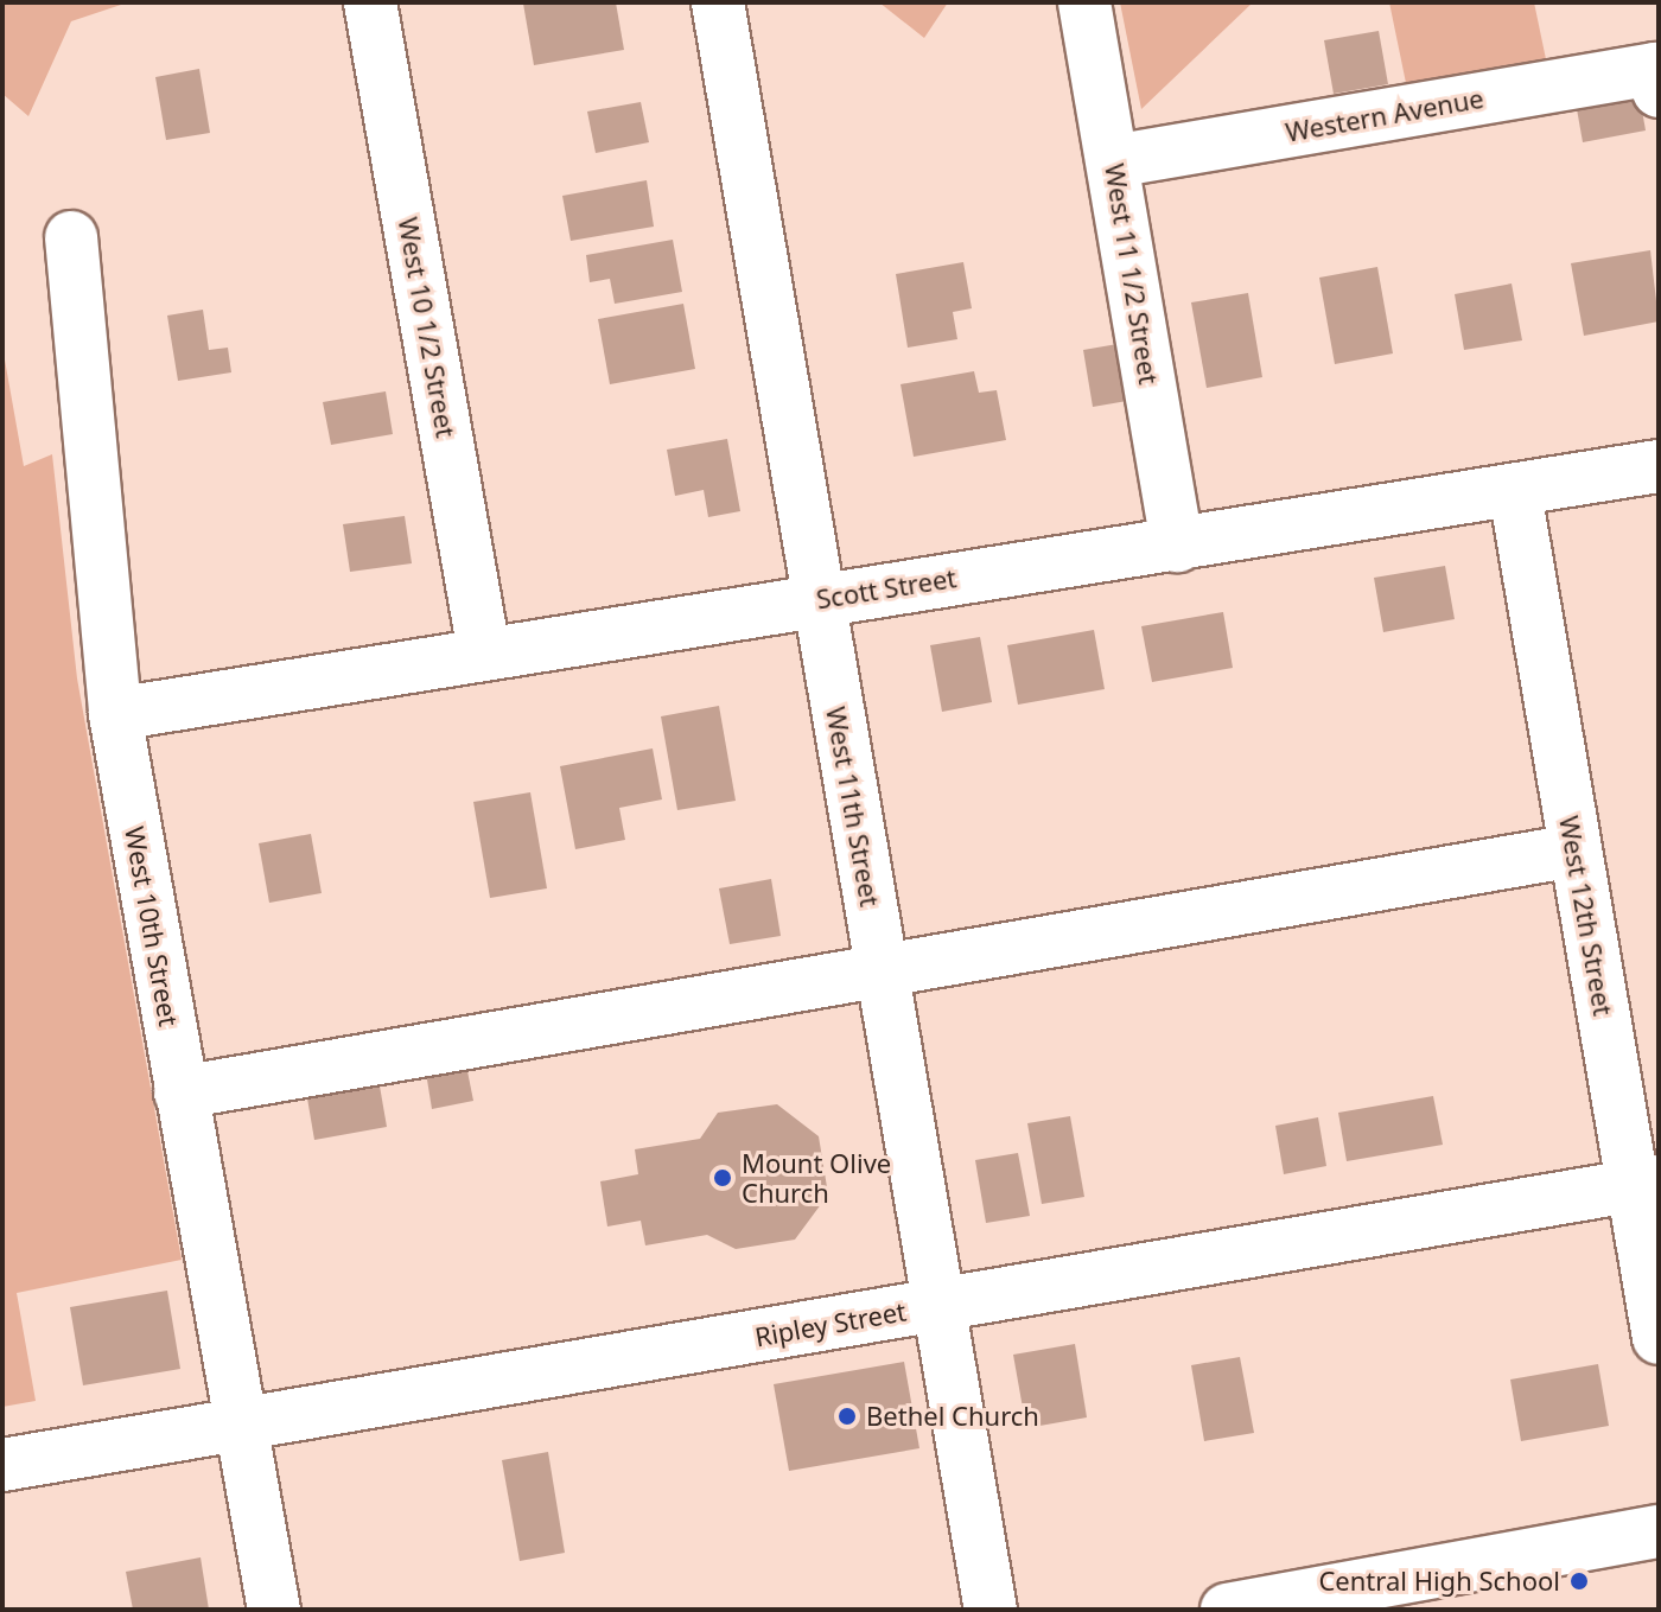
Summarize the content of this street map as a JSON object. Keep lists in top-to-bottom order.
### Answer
{
  "streets": {
    "street": [
      "Western Avenue",
      "West 11 1/2 Street",
      "West 10 1/2 Street",
      "Scott Street",
      "West 11th Street",
      "West 12th Street",
      "West 10th Street",
      "Ripley Street"
    ]
  },
  "crossings": [
    ["Western Avenue", "West 11 1/2 Street"],
    ["West 11 1/2 Street", "Scott Street"],
    ["West 10 1/2 Street", "Scott Street"],
    ["Scott Street", "West 11th Street"],
    ["Scott Street", "West 12th Street"],
    ["Scott Street", "West 10th Street"],
    ["West 11th Street", "Ripley Street"],
    ["West 12th Street", "Ripley Street"],
    ["West 10th Street", "Ripley Street"]
  ],
  "places": ["Mount Olive Church", "Bethel Church", "Central High School"]
}
